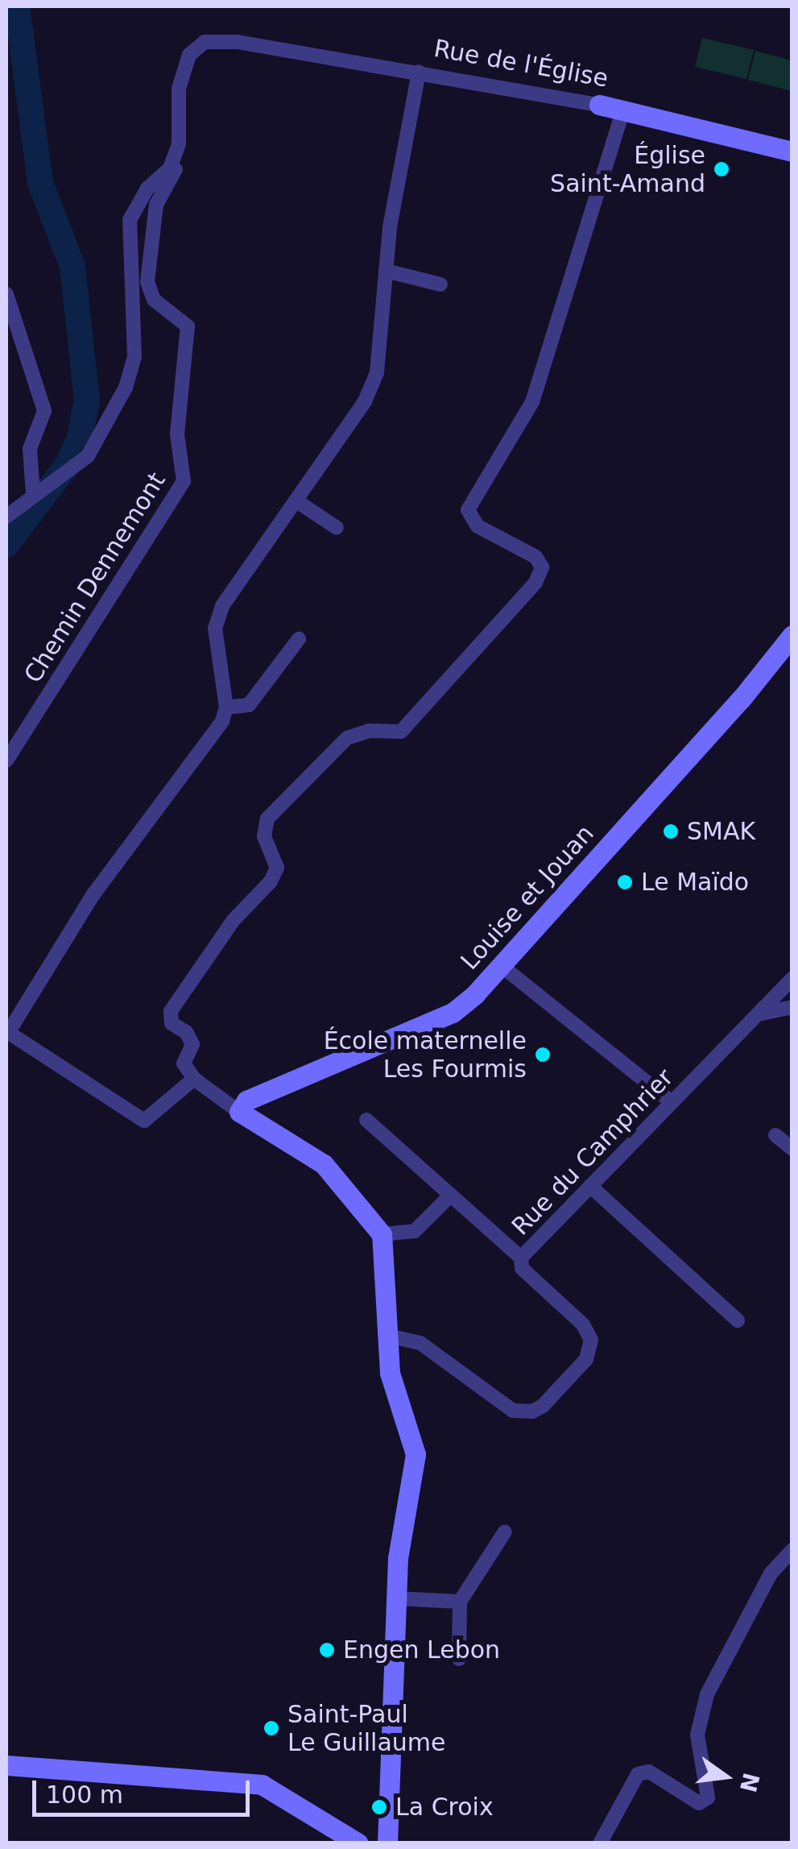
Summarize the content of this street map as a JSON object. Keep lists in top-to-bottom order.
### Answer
{
  "streets": {
    "main road": ["Rue de l'Église", "Louise et Jouan"],
    "street": ["Chemin Dennemont", "Rue du Camphrier"]
  },
  "crossings": [
    ["Rue de l'Église", "Chemin Dennemont"]
  ],
  "places": [
    "Église Saint-Amand",
    "SMAK",
    "Le Maïdo",
    "École maternelle Les Fourmis",
    "Engen Lebon",
    "Saint-Paul Le Guillaume",
    "La Croix"
  ],
  "scale_bar": "100 m",
  "north": "right"
}
